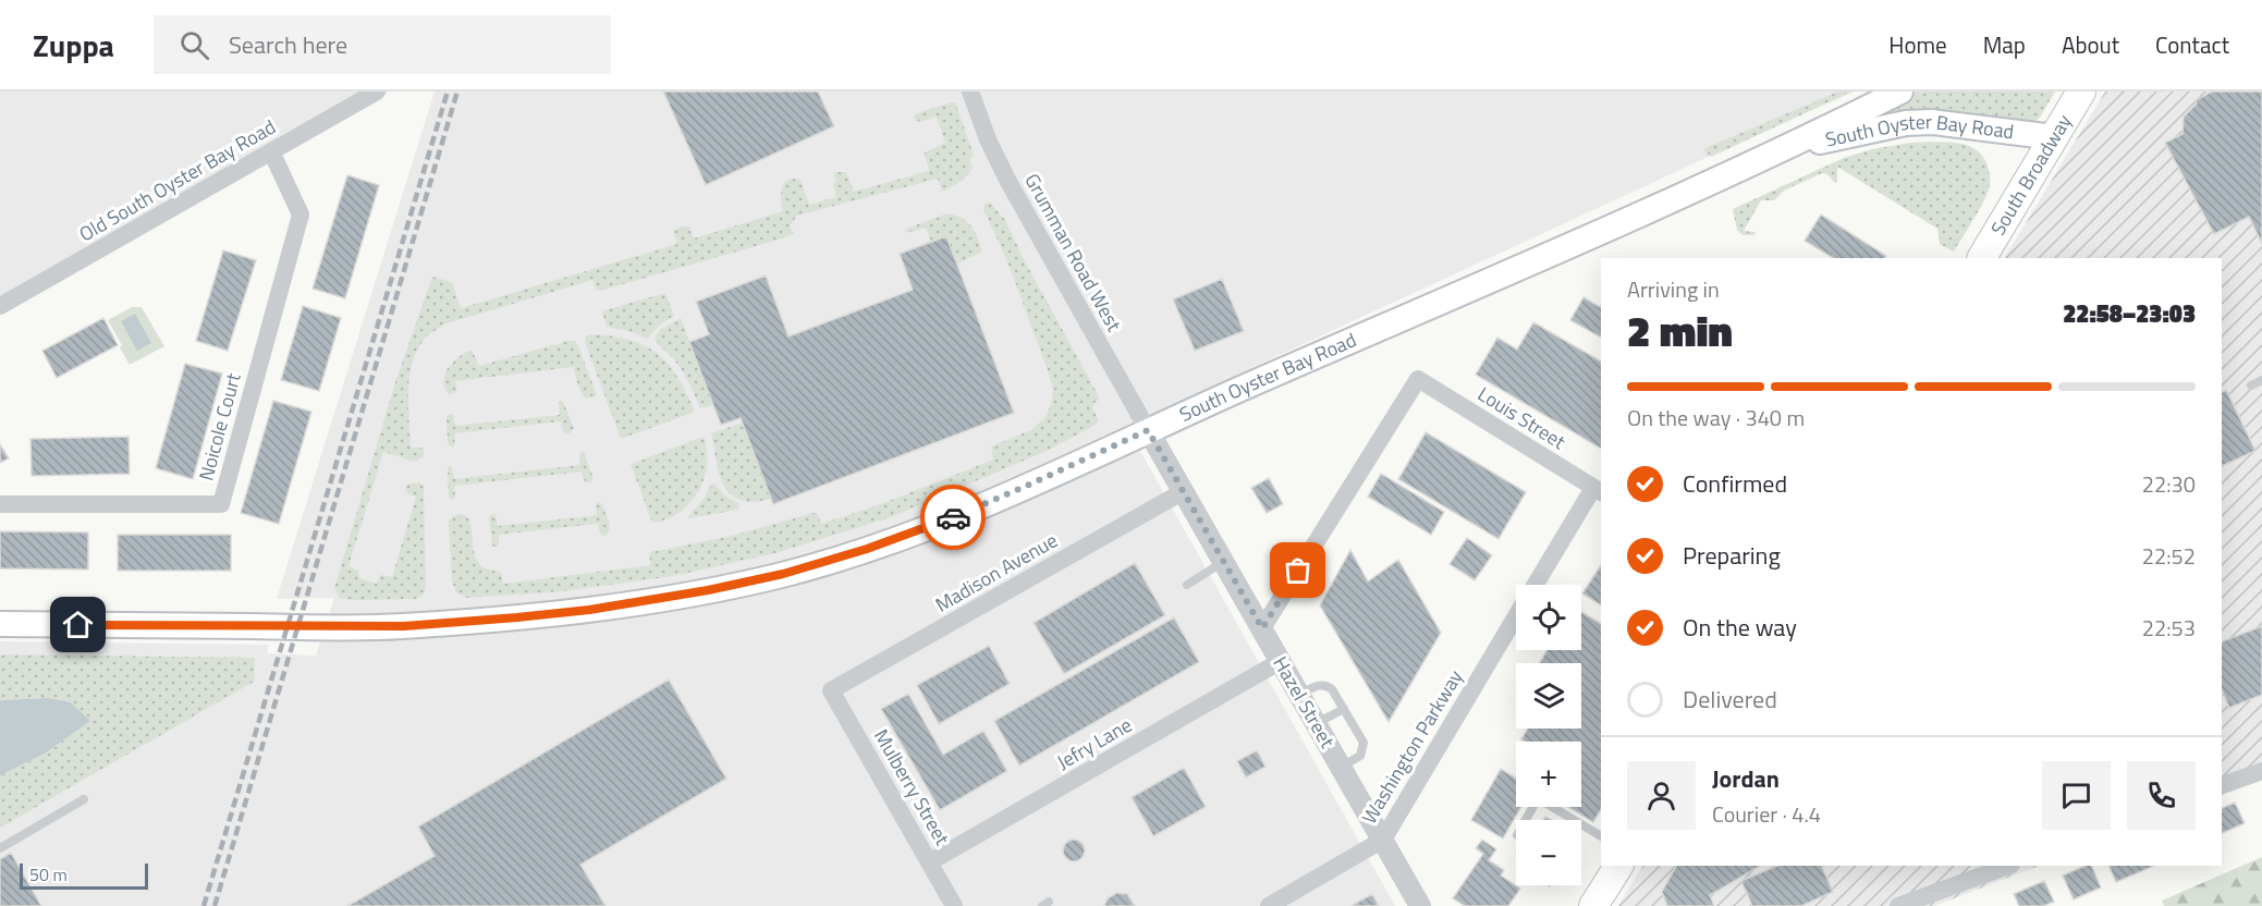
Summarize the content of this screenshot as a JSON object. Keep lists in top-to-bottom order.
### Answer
{
  "streets": {
    "main road": ["South Oyster Bay Road", "South Broadway"],
    "street": [
      "Old South Oyster Bay Road",
      "Grumman Road West",
      "Louis Street",
      "Noicole Court",
      "Madison Avenue",
      "Hazel Street",
      "Jefry Lane",
      "Washington Parkway",
      "Mulberry Street"
    ]
  },
  "crossings": [
    ["South Oyster Bay Road", "South Broadway"],
    ["South Oyster Bay Road", "Grumman Road West"],
    ["South Oyster Bay Road", "Hazel Street"],
    ["Old South Oyster Bay Road", "Noicole Court"],
    ["Grumman Road West", "Hazel Street"],
    ["Louis Street", "Hazel Street"],
    ["Louis Street", "Washington Parkway"],
    ["Madison Avenue", "Hazel Street"],
    ["Madison Avenue", "Mulberry Street"],
    ["Hazel Street", "Jefry Lane"],
    ["Hazel Street", "Washington Parkway"],
    ["Jefry Lane", "Mulberry Street"]
  ],
  "scale_bar": "50 m",
  "page": {
    "header": "Zuppa",
    "search": "Search here",
    "nav": [
      "Home",
      "Map",
      "About",
      "Contact"
    ],
    "heading": ["2 min", "Arriving in", "22:58–23:03"],
    "panel": ["Jordan", "Courier · 4.4"],
    "bar": "On the way · 340 m",
    "list": [
      ["Confirmed", "22:30"],
      ["Preparing", "22:52"],
      ["On the way", "22:53"],
      "Delivered"
    ],
    "map_buttons": ["+", "−"],
    "scale": "50 m"
  }
}
